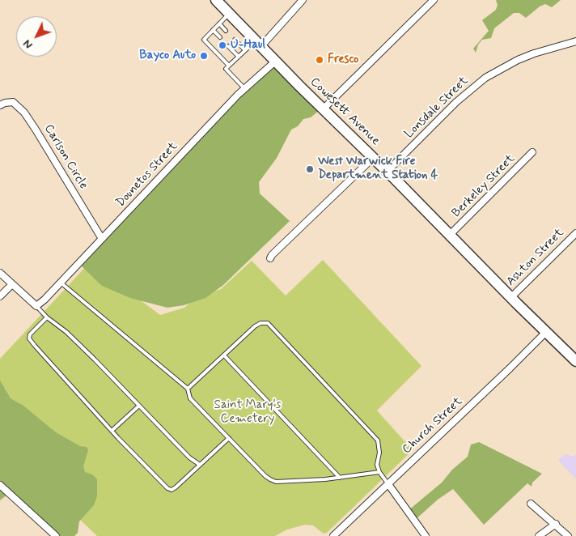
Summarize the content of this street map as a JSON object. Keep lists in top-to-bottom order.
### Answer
{
  "streets": {
    "main road": ["Cowesett Avenue"],
    "street": [
      "Lonsdale Street",
      "Carlson Circle",
      "Dounetos Street",
      "Berkeley Street",
      "Ashton Street",
      "Church Street"
    ]
  },
  "crossings": [
    ["Lonsdale Street", "Cowesett Avenue"],
    ["Cowesett Avenue", "Dounetos Street"],
    ["Cowesett Avenue", "Berkeley Street"],
    ["Cowesett Avenue", "Ashton Street"],
    ["Cowesett Avenue", "Church Street"],
    ["Carlson Circle", "Dounetos Street"]
  ],
  "parks": ["Saint Mary's Cemetery"],
  "places": [
    "U-Haul",
    "Bayco Auto",
    "Fresco",
    "West Warwick Fire Department Station 4"
  ],
  "north": "bottom left"
}
